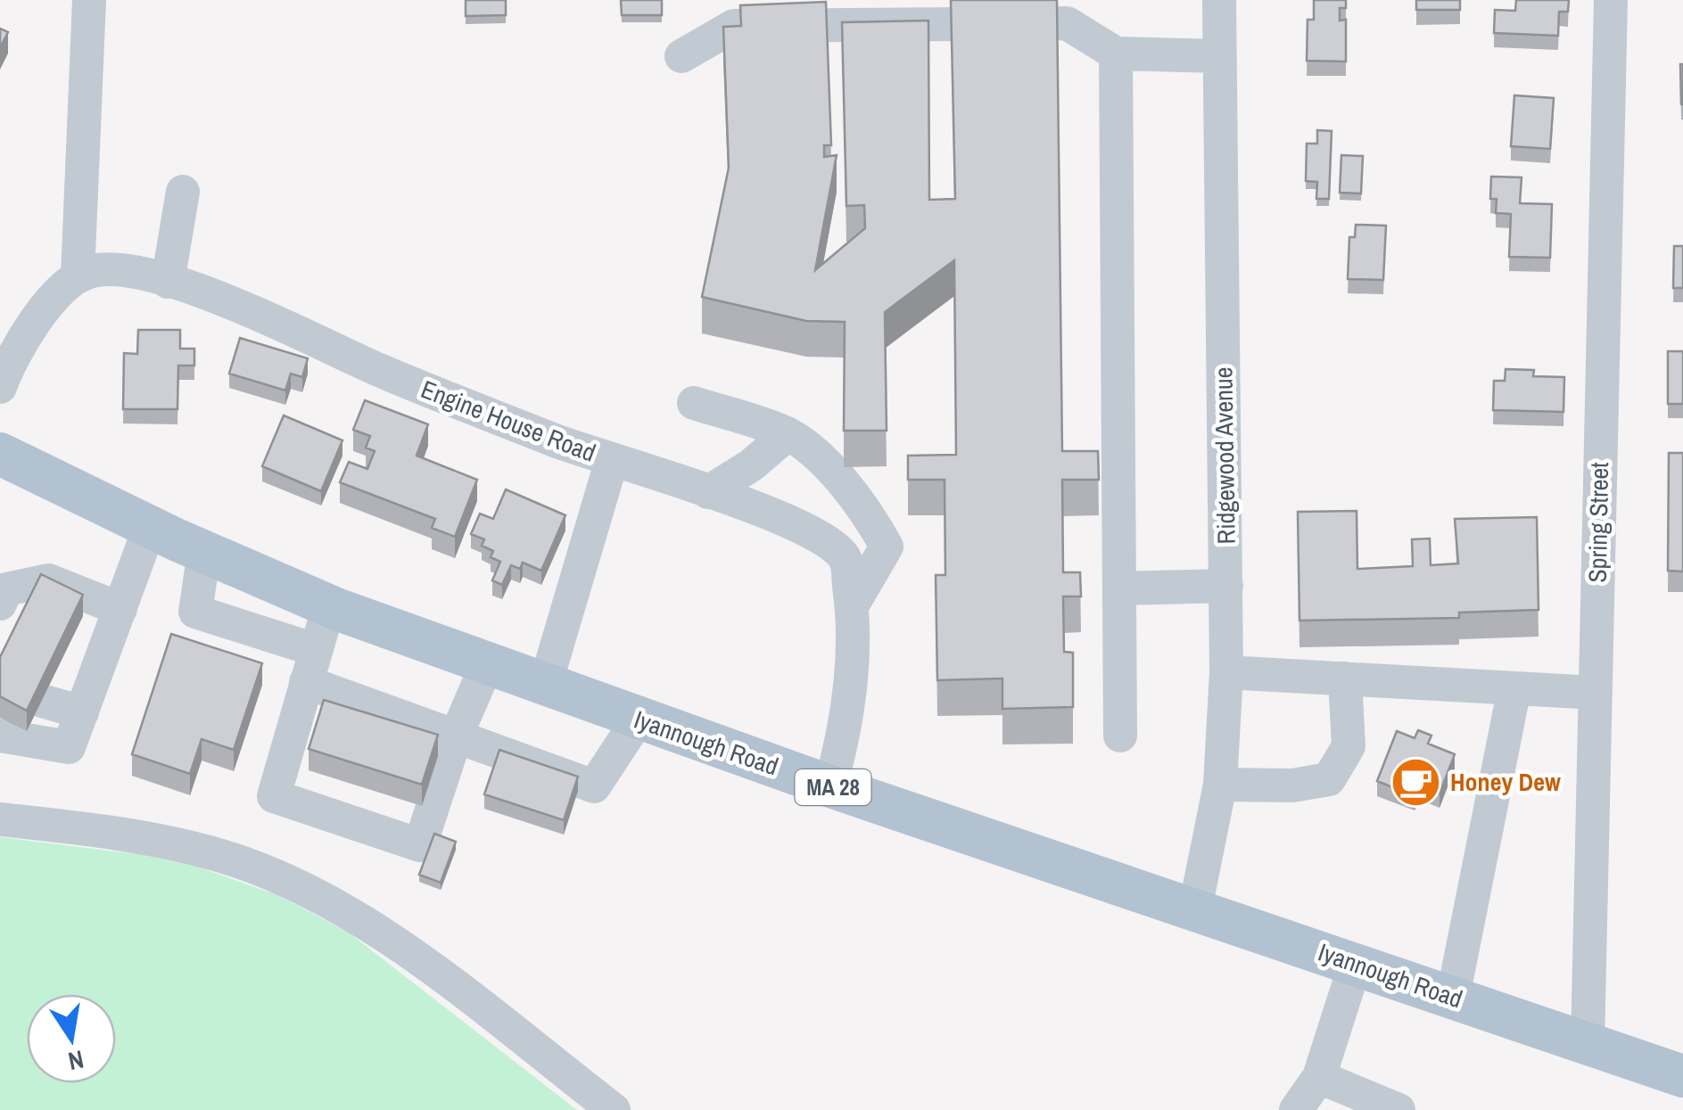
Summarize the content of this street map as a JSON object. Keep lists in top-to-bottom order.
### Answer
{
  "streets": {
    "main road": ["Iyannough Road", "MA 28"],
    "street": ["Engine House Road", "Ridgewood Avenue", "Spring Street"]
  },
  "crossings": [
    ["Engine House Road", "Iyannough Road"],
    ["Ridgewood Avenue", "Iyannough Road"],
    ["Spring Street", "Iyannough Road"]
  ],
  "places": {
    "cafe": ["Honey Dew"]
  },
  "north": "bottom"
}
